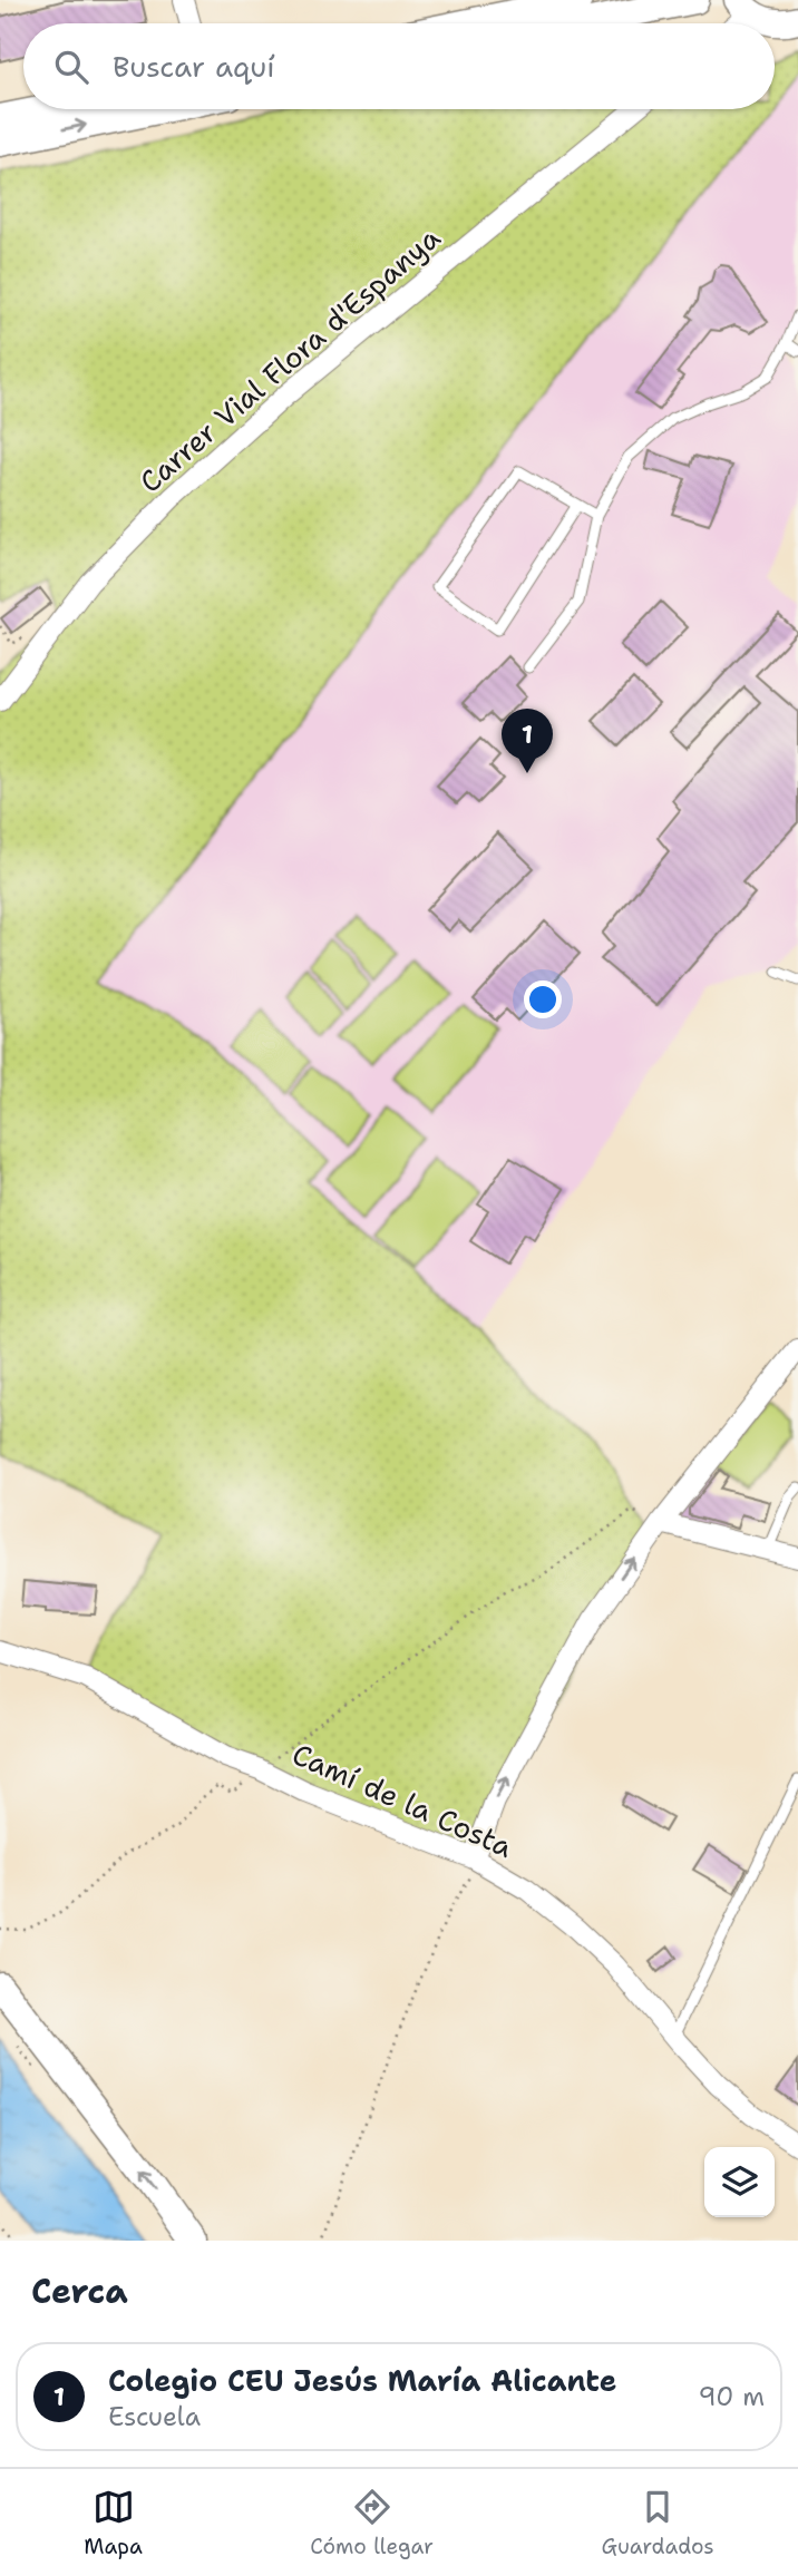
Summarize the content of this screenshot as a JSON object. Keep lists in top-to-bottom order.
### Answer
{
  "streets": {
    "street": ["Carrer Vial Flora d'Espanya", "Camí de la Costa"]
  },
  "page": {
    "search": "Buscar aquí",
    "pins": "1",
    "heading": "Cerca",
    "list": [
      {
        "mark": "1",
        "name": "Colegio CEU Jesús María Alicante",
        "note": "Escuela",
        "value": "90 m"
      }
    ],
    "nav": ["Mapa", "Cómo llegar", "Guardados"]
  }
}
